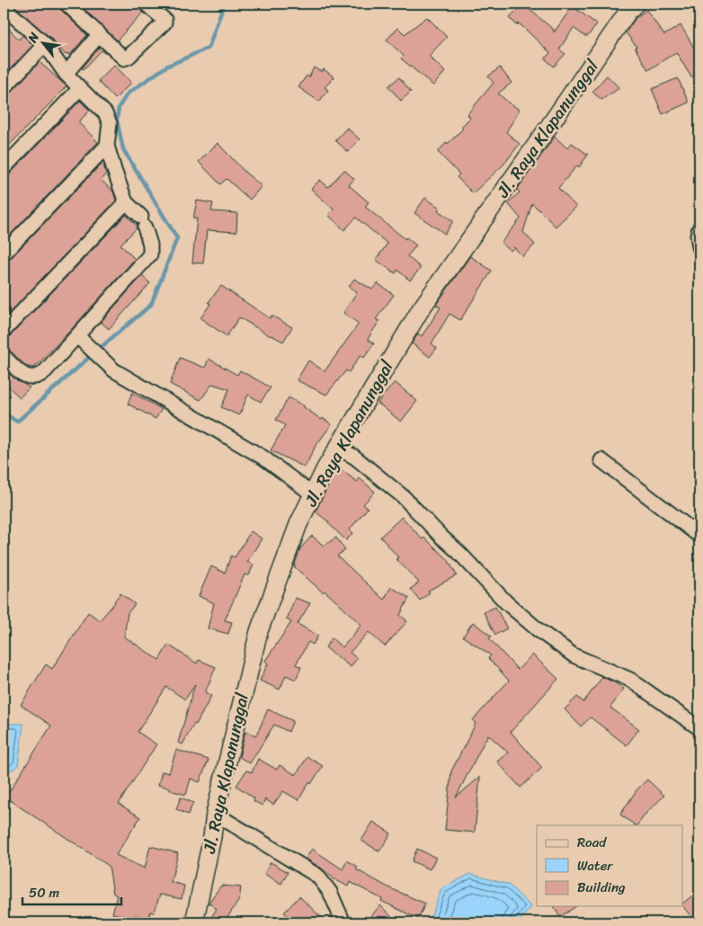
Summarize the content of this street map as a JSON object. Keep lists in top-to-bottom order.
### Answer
{
  "streets": {
    "street": ["Jl. Raya Klapanunggal"]
  },
  "legend": ["Road", "Water", "Building"],
  "scale_bar": "50 m",
  "north": "top left"
}
